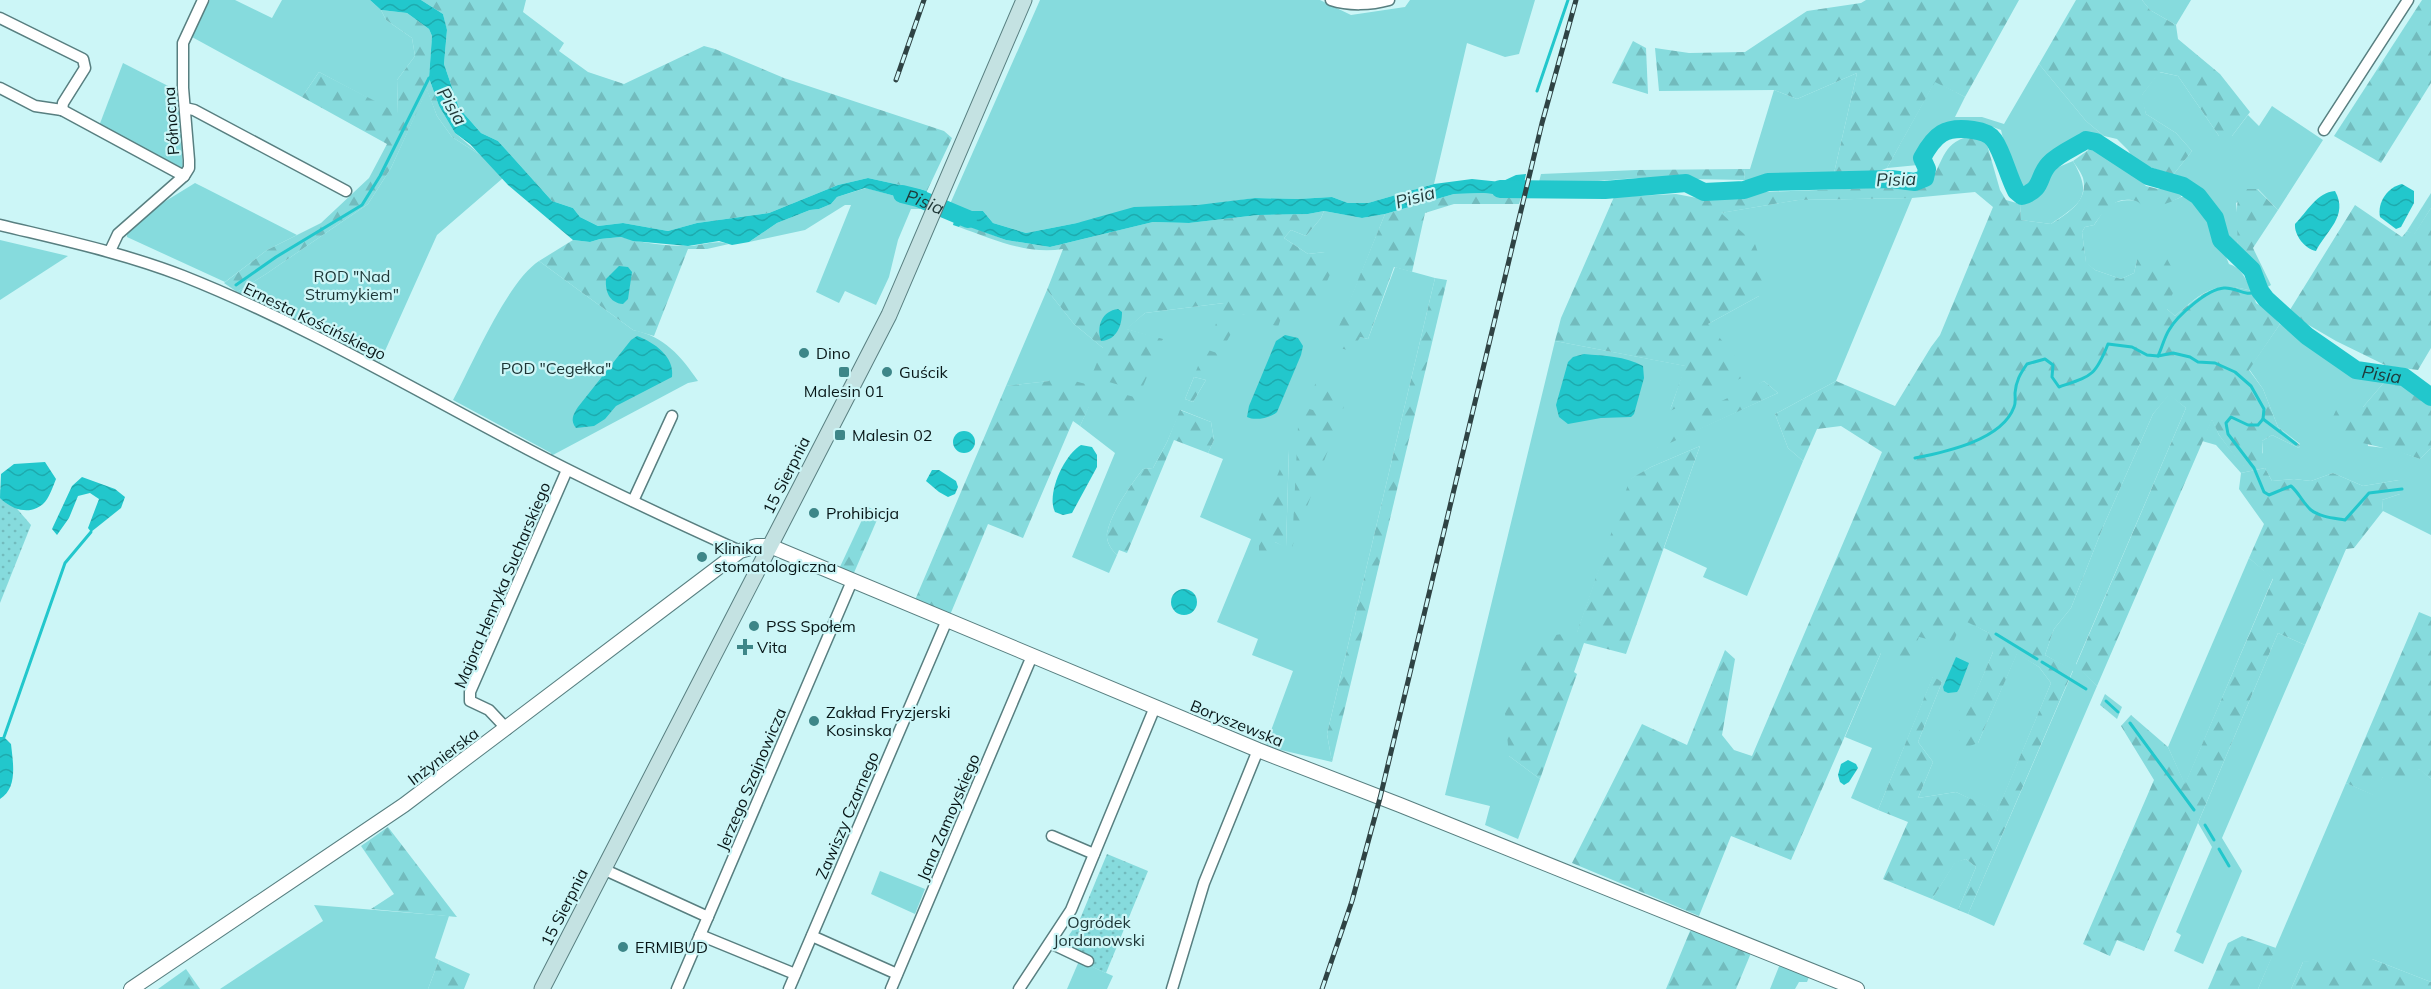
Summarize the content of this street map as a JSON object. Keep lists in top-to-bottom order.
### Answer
{
  "streets": {
    "main road": ["15 Sierpnia"],
    "street": [
      "Północna",
      "Ernesta Kościńskiego",
      "Majora Henryka Sucharskiego",
      "Boryszewska",
      "Inżynierska",
      "Jerzego Szajnowicza",
      "Zawiszy Czarnego",
      "Jana Zamoyskiego"
    ]
  },
  "crossings": [
    ["Ernesta Kościńskiego", "Majora Henryka Sucharskiego"],
    ["Ernesta Kościńskiego", "Inżynierska"],
    ["15 Sierpnia", "Boryszewska"],
    ["15 Sierpnia", "Inżynierska"],
    ["Majora Henryka Sucharskiego", "Inżynierska"],
    ["Boryszewska", "Inżynierska"],
    ["Boryszewska", "Jerzego Szajnowicza"],
    ["Boryszewska", "Zawiszy Czarnego"],
    ["Boryszewska", "Jana Zamoyskiego"]
  ],
  "water": ["Pisia"],
  "parks": ["ROD \"Nad Strumykiem\"", "POD \"Cegełka\"", "Ogródek Jordanowski"],
  "places": {
    "other": [
      "Dino",
      "Guścik",
      "Prohibicja",
      "Klinika stomatologiczna",
      "PSS Społem",
      "Zakład Fryzjerski Kosinska",
      "ERMIBUD"
    ],
    "transit": ["Malesin 01", "Malesin 02"],
    "health": ["Vita"]
  }
}
